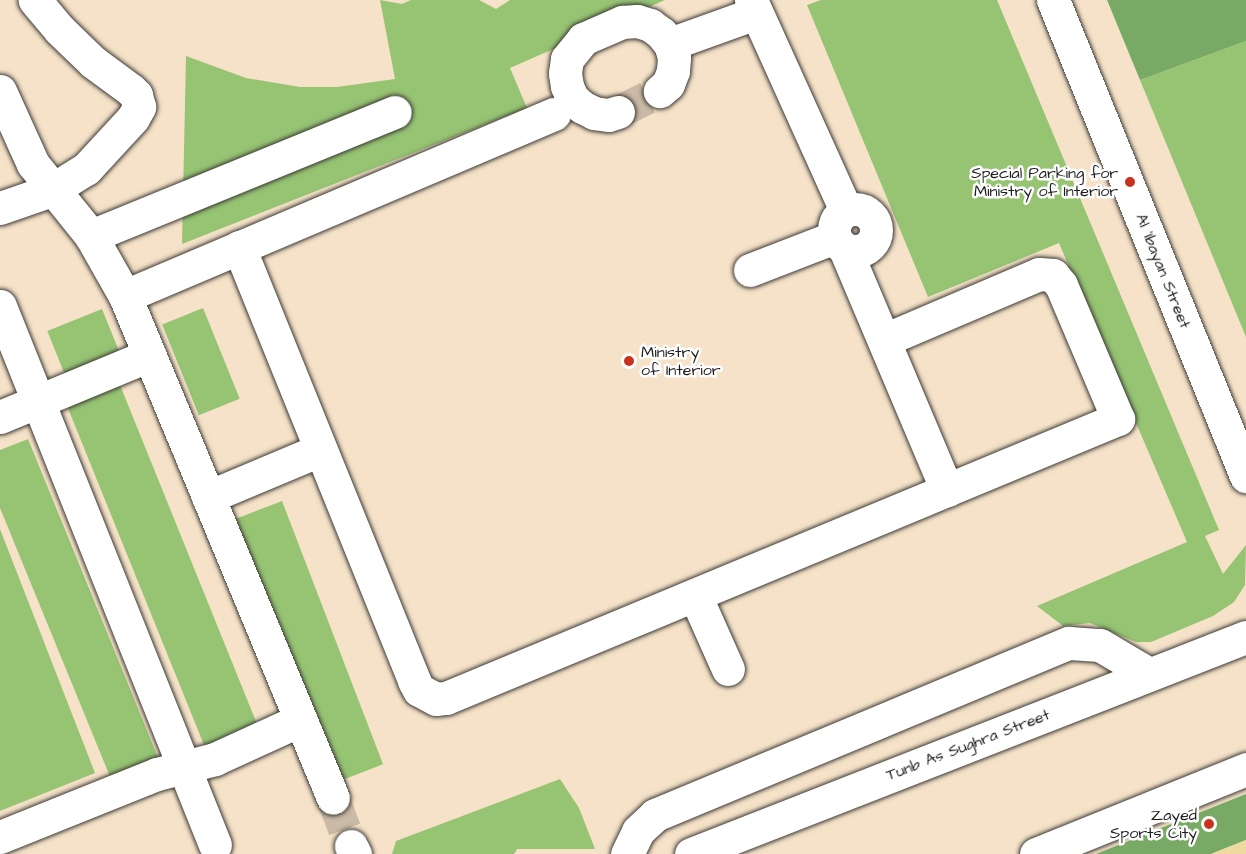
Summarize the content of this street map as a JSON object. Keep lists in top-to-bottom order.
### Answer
{
  "streets": {
    "street": ["Al 'Ibayan Street", "Tunb As Sughra Street"]
  },
  "places": ["Special Parking for Ministry of Interior", "Ministry of Interior", "Zayed Sports City"]
}
